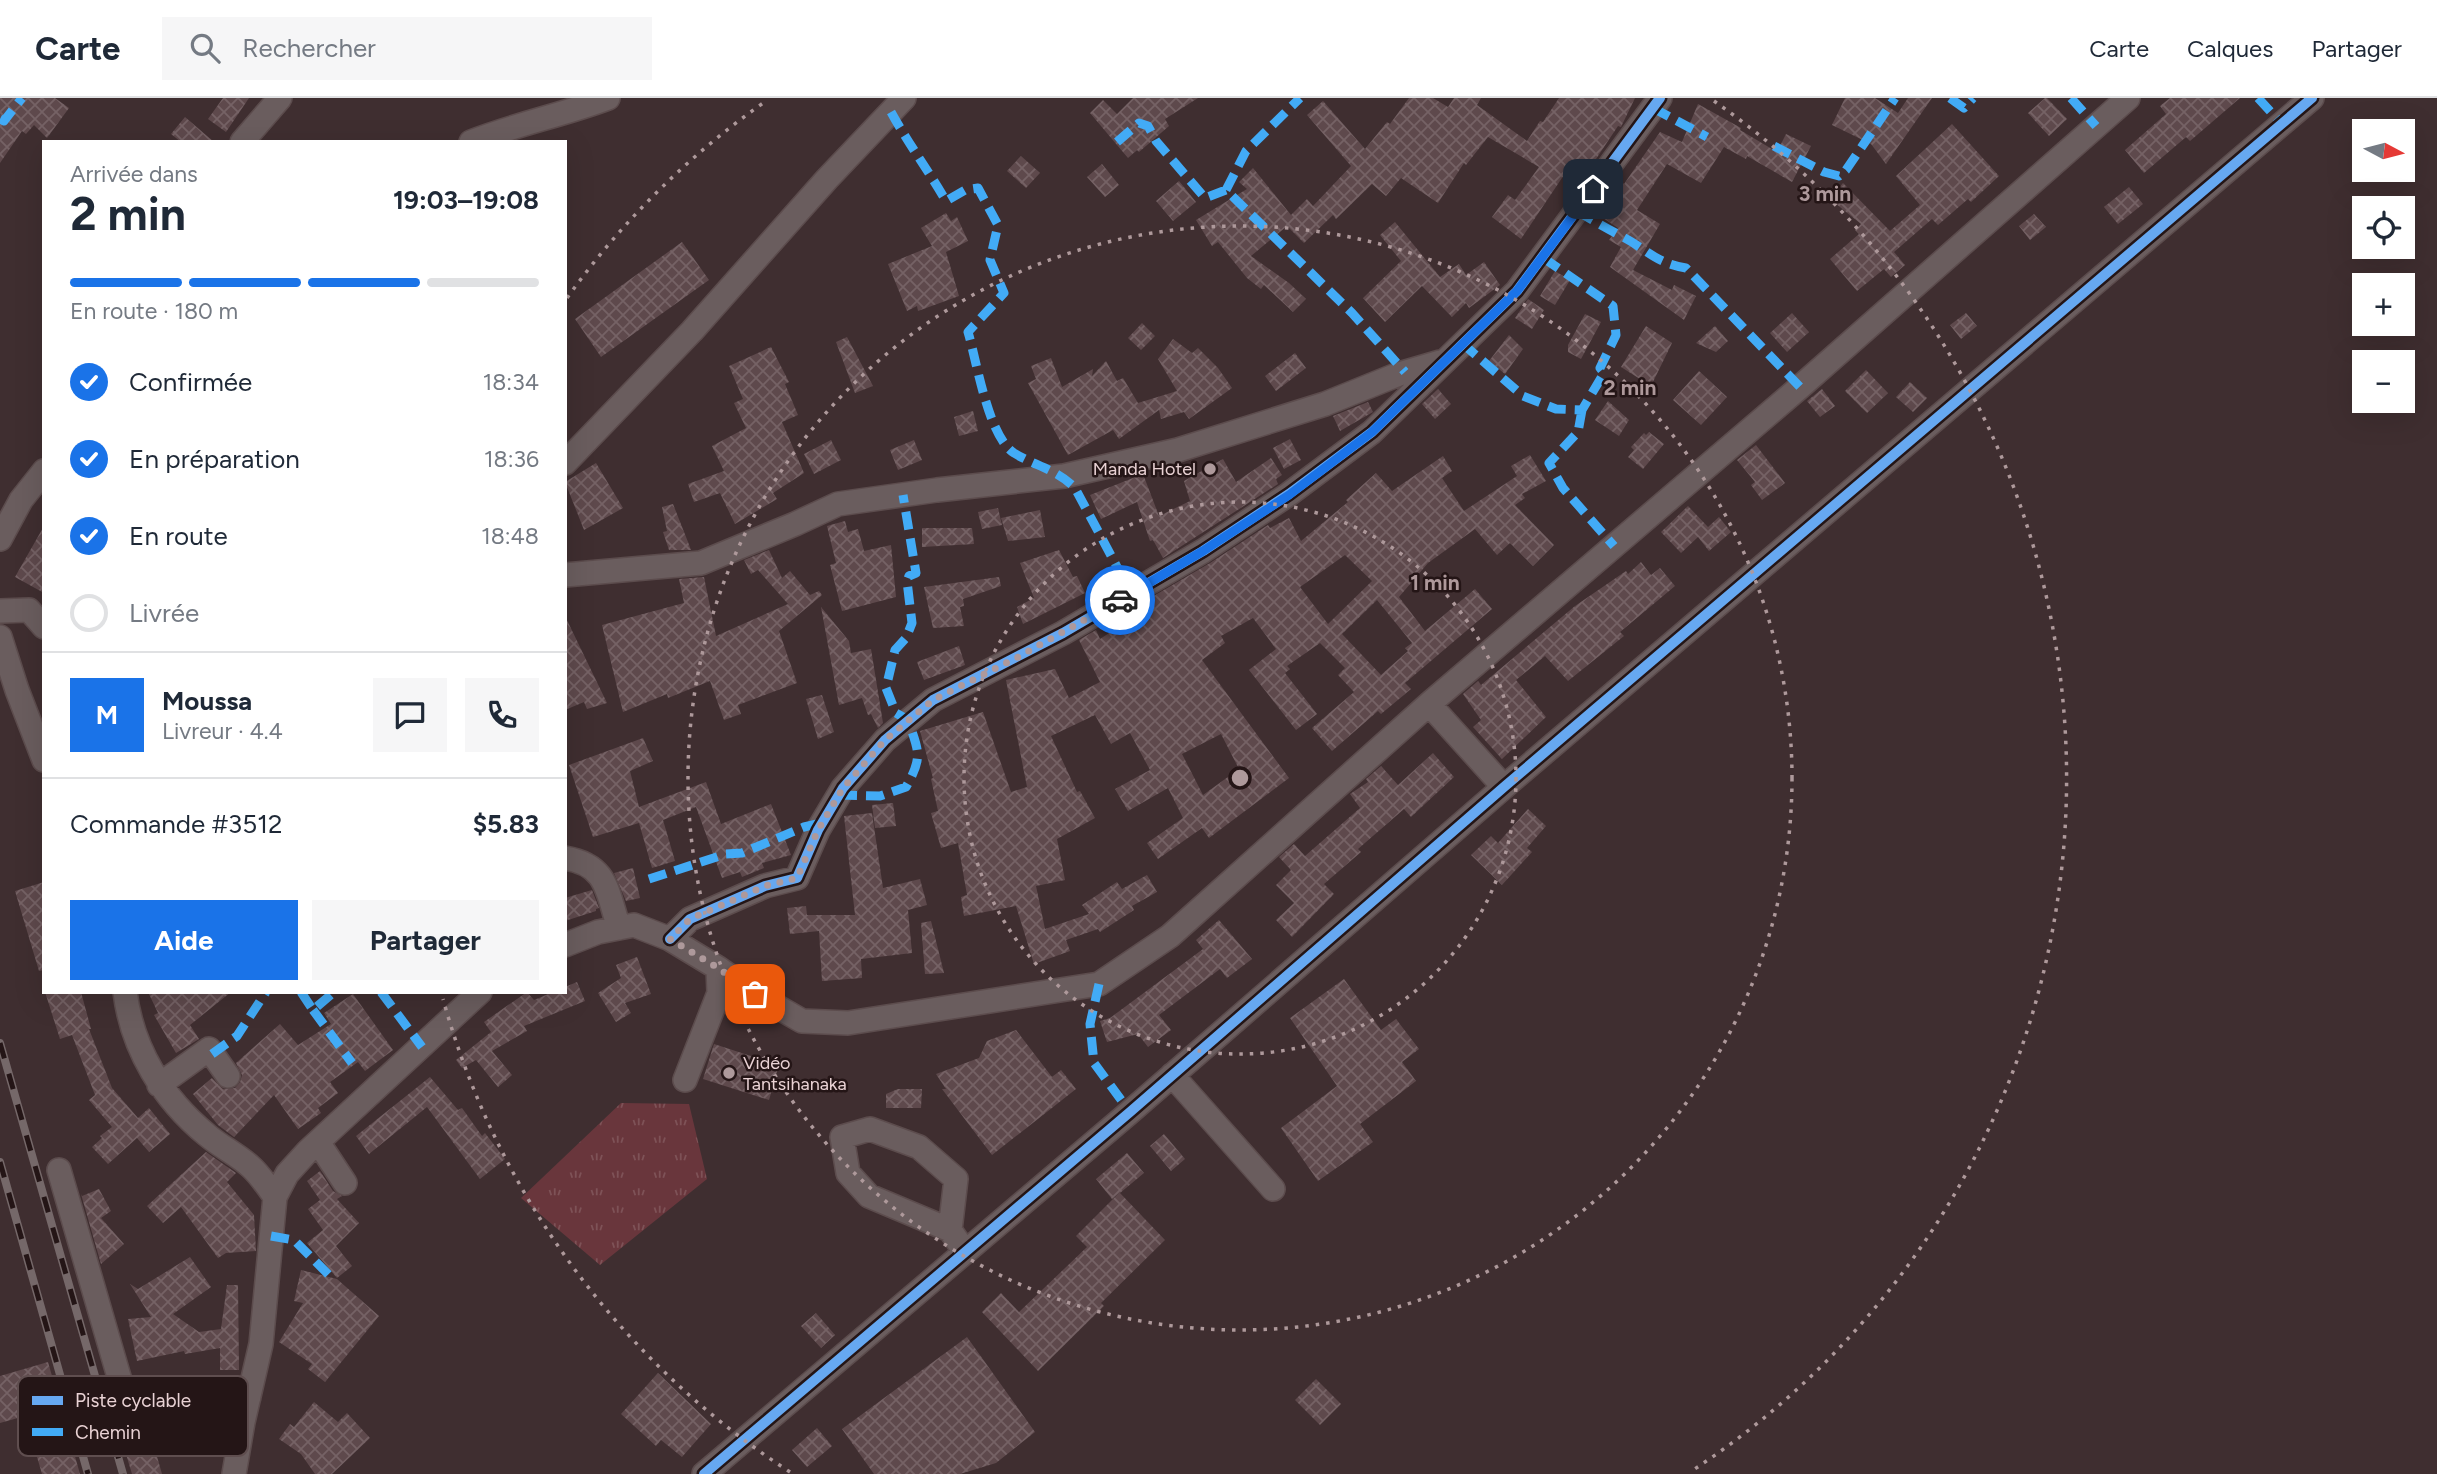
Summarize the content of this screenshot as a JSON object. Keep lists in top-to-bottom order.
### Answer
{
  "places": ["Manda Hotel", "Vidéo Tantsihanaka"],
  "legend": ["Piste cyclable", "Chemin"],
  "north": "right",
  "page": {
    "header": "Carte",
    "search": "Rechercher",
    "nav": ["Carte", "Calques", "Partager"],
    "map_buttons": ["+", "−"],
    "heading": ["2 min", "Arrivée dans", "19:03–19:08"],
    "panel": [
      "Moussa",
      "Livreur · 4.4",
      "Commande #3512",
      "$5.83"
    ],
    "bar": "En route · 180 m",
    "list": [
      ["Confirmée", "18:34"],
      ["En préparation", "18:36"],
      ["En route", "18:48"],
      "Livrée"
    ],
    "round": "M",
    "buttons": ["Aide", "Partager"]
  },
  "rings": ["3 min", "2 min", "1 min"]
}
